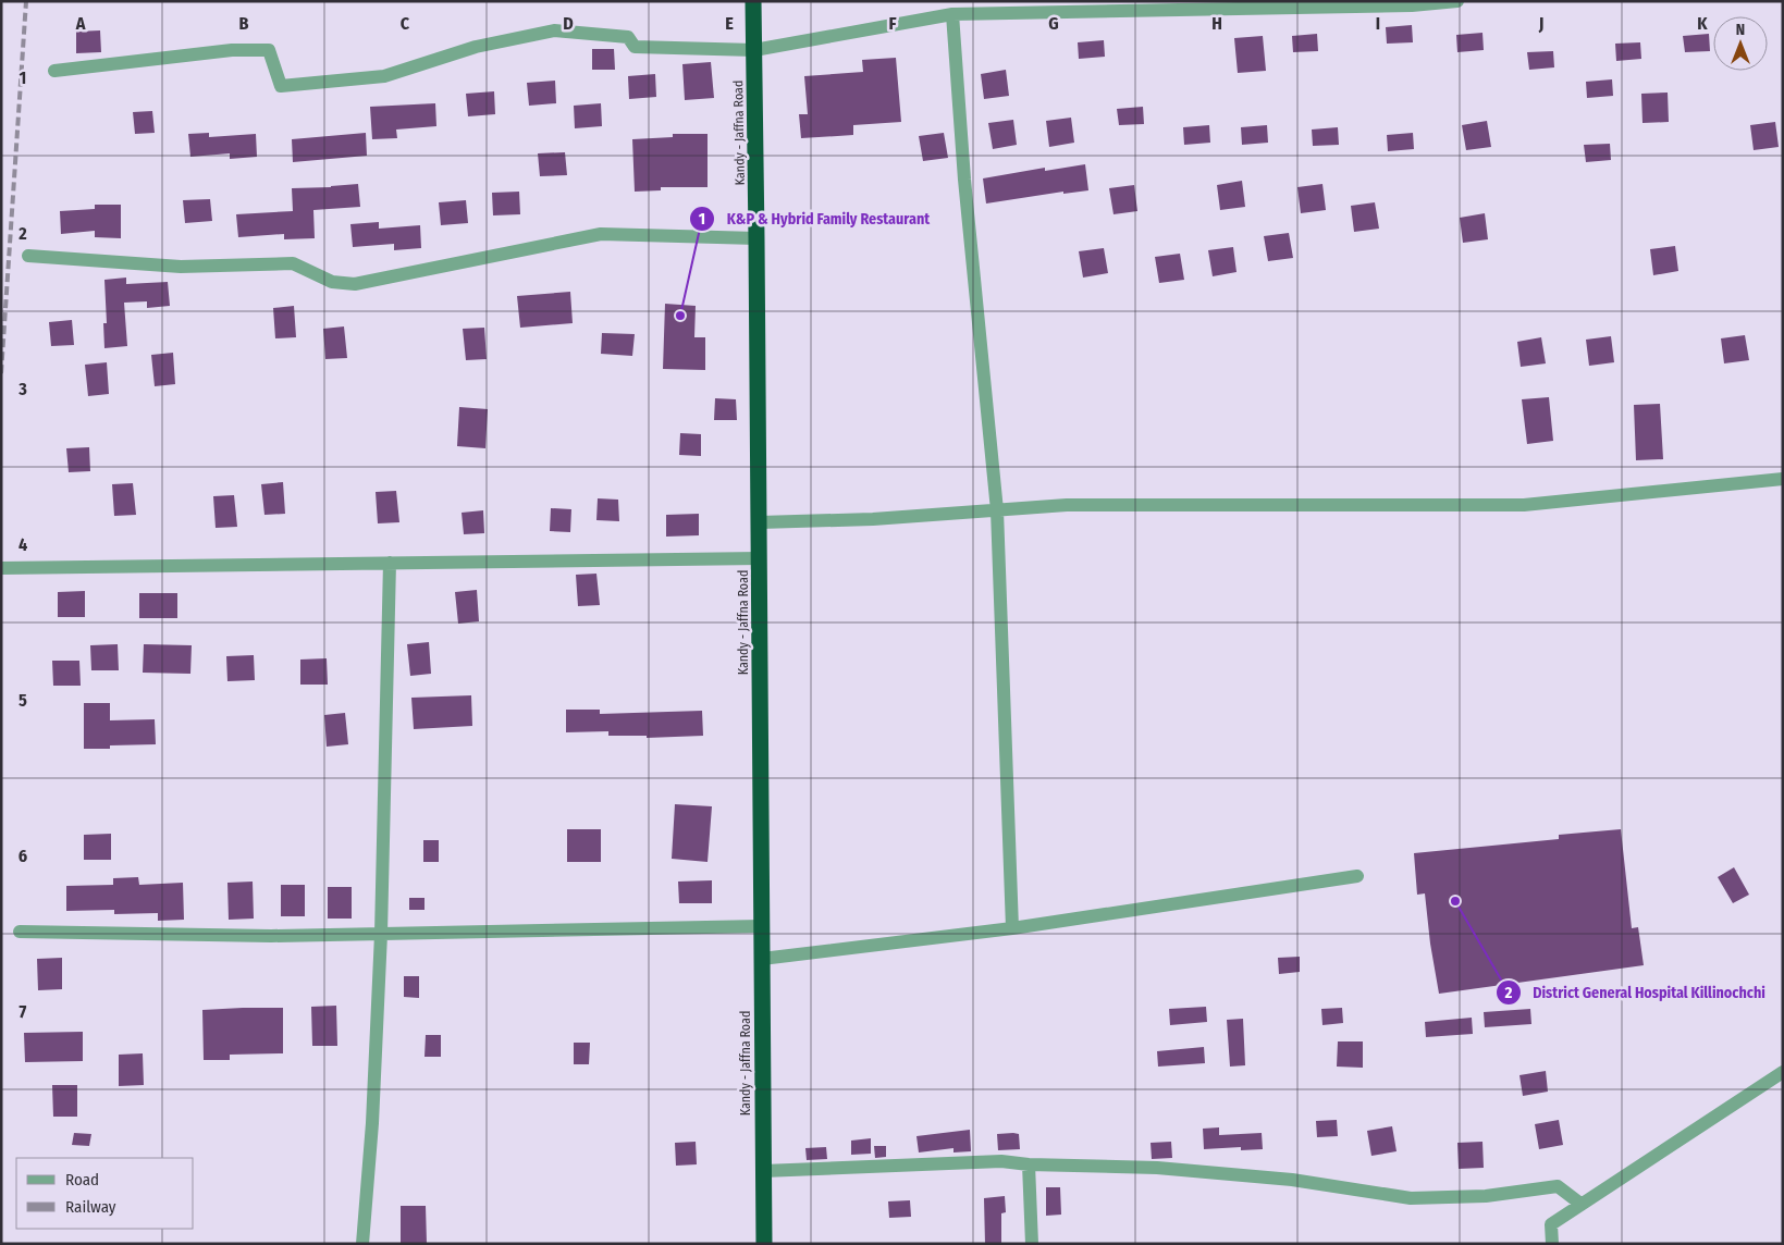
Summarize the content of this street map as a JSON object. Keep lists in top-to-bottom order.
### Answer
{
  "streets": {
    "highway": ["Kandy - Jaffna Road"]
  },
  "places": ["K&P & Hybrid Family Restaurant", "District General Hospital Killinochchi"],
  "legend": ["Road", "Railway"],
  "north": "top",
  "grid": {
    "columns": [
      "A",
      "B",
      "C",
      "D",
      "E",
      "F",
      "G",
      "H",
      "I",
      "J",
      "K"
    ],
    "rows": [
      "1",
      "2",
      "3",
      "4",
      "5",
      "6",
      "7"
    ]
  }
}
